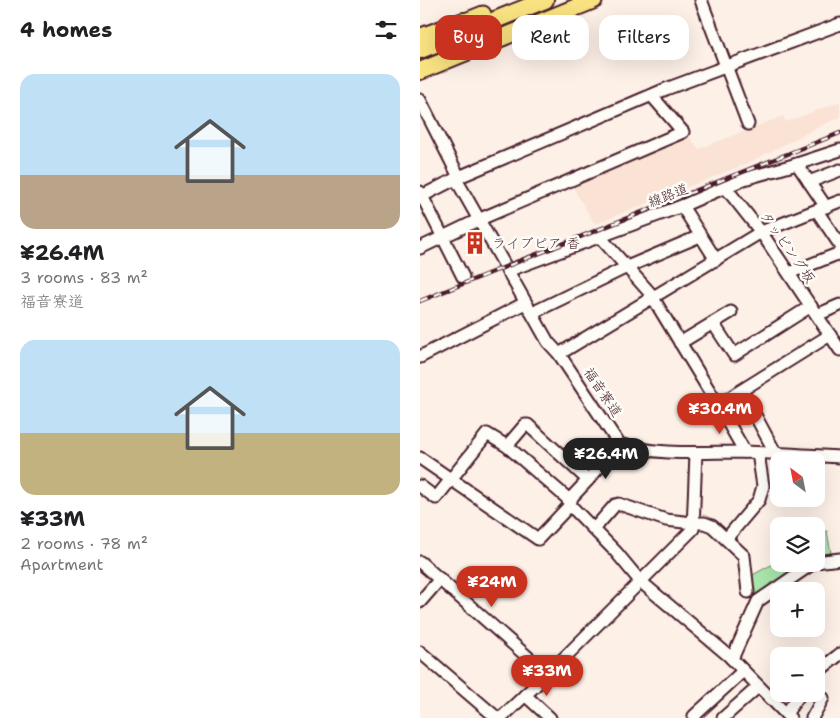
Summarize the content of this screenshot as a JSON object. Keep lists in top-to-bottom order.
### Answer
{
  "streets": {
    "street": ["線路道", "タッピング坂", "福音寮道"]
  },
  "crossings": [
    ["線路道", "タッピング坂"],
    ["線路道", "福音寮道"]
  ],
  "places": {
    "building": ["ライブピア 香"]
  },
  "north": "top left",
  "page": {
    "heading": "4 homes",
    "chip": ["Buy", "Rent", "Filters"],
    "list": [
      {
        "name": "¥26.4M",
        "note": "3 rooms · 83 m² · 福音寮道"
      },
      {
        "name": "¥33M",
        "note": "2 rooms · 78 m² · Apartment"
      }
    ],
    "price": [
      "¥30.4M",
      "¥26.4M",
      "¥24M",
      "¥33M"
    ],
    "map_buttons": ["+", "−"]
  }
}
